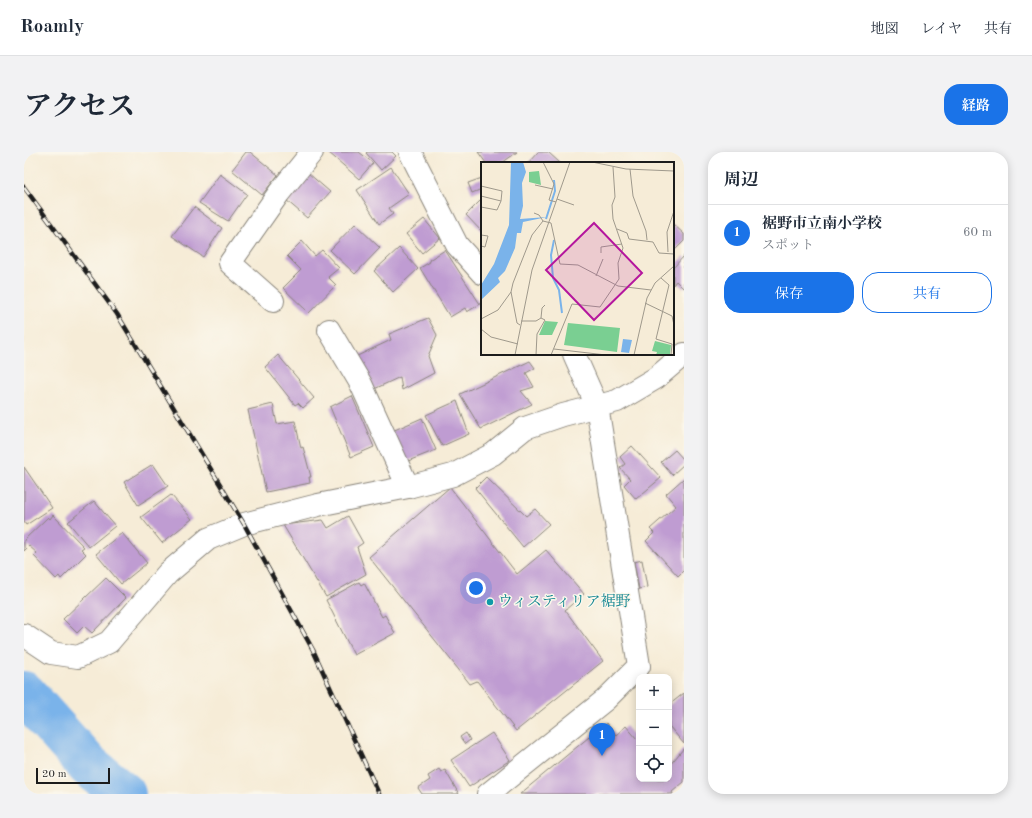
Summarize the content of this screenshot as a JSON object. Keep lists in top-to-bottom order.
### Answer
{
  "places": ["ウィスティリア裾野"],
  "scale_bar": "20 m",
  "page": {
    "header": "Roamly",
    "nav": ["地図", "レイヤ", "共有"],
    "title": "アクセス",
    "buttons": [
      "経路",
      ["保存", "共有"]
    ],
    "heading": "周辺",
    "list": [
      {
        "mark": "1",
        "name": "裾野市立南小学校",
        "note": "スポット",
        "value": "60 m"
      }
    ],
    "map_buttons": ["+", "−"],
    "pins": "1",
    "scale": "20 m"
  }
}
